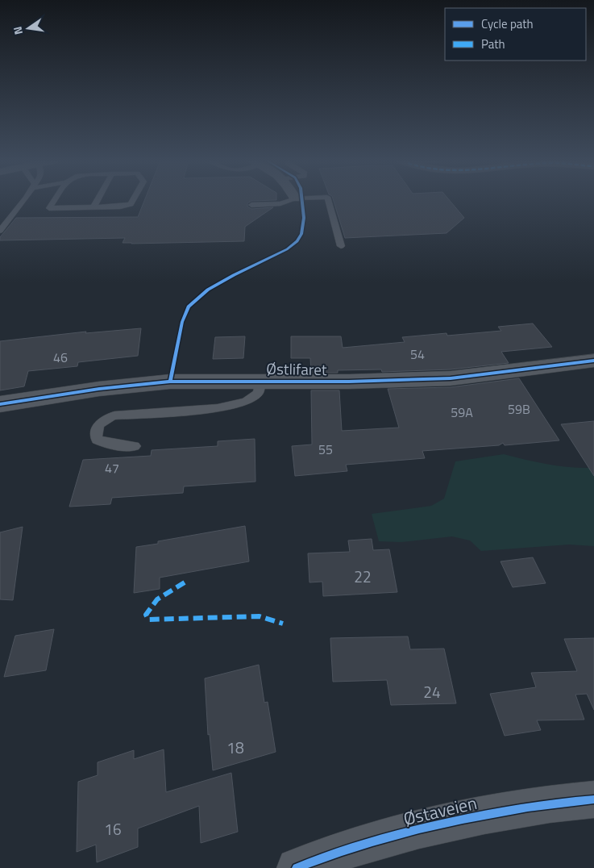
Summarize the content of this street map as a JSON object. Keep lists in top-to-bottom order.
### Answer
{
  "streets": {
    "street": ["Østlifaret", "Østaveien"]
  },
  "house_numbers": [
    "54",
    "46",
    "59B",
    "59A",
    "55",
    "47",
    "22",
    "24",
    "18",
    "16"
  ],
  "legend": ["Cycle path", "Path"],
  "north": "left"
}
